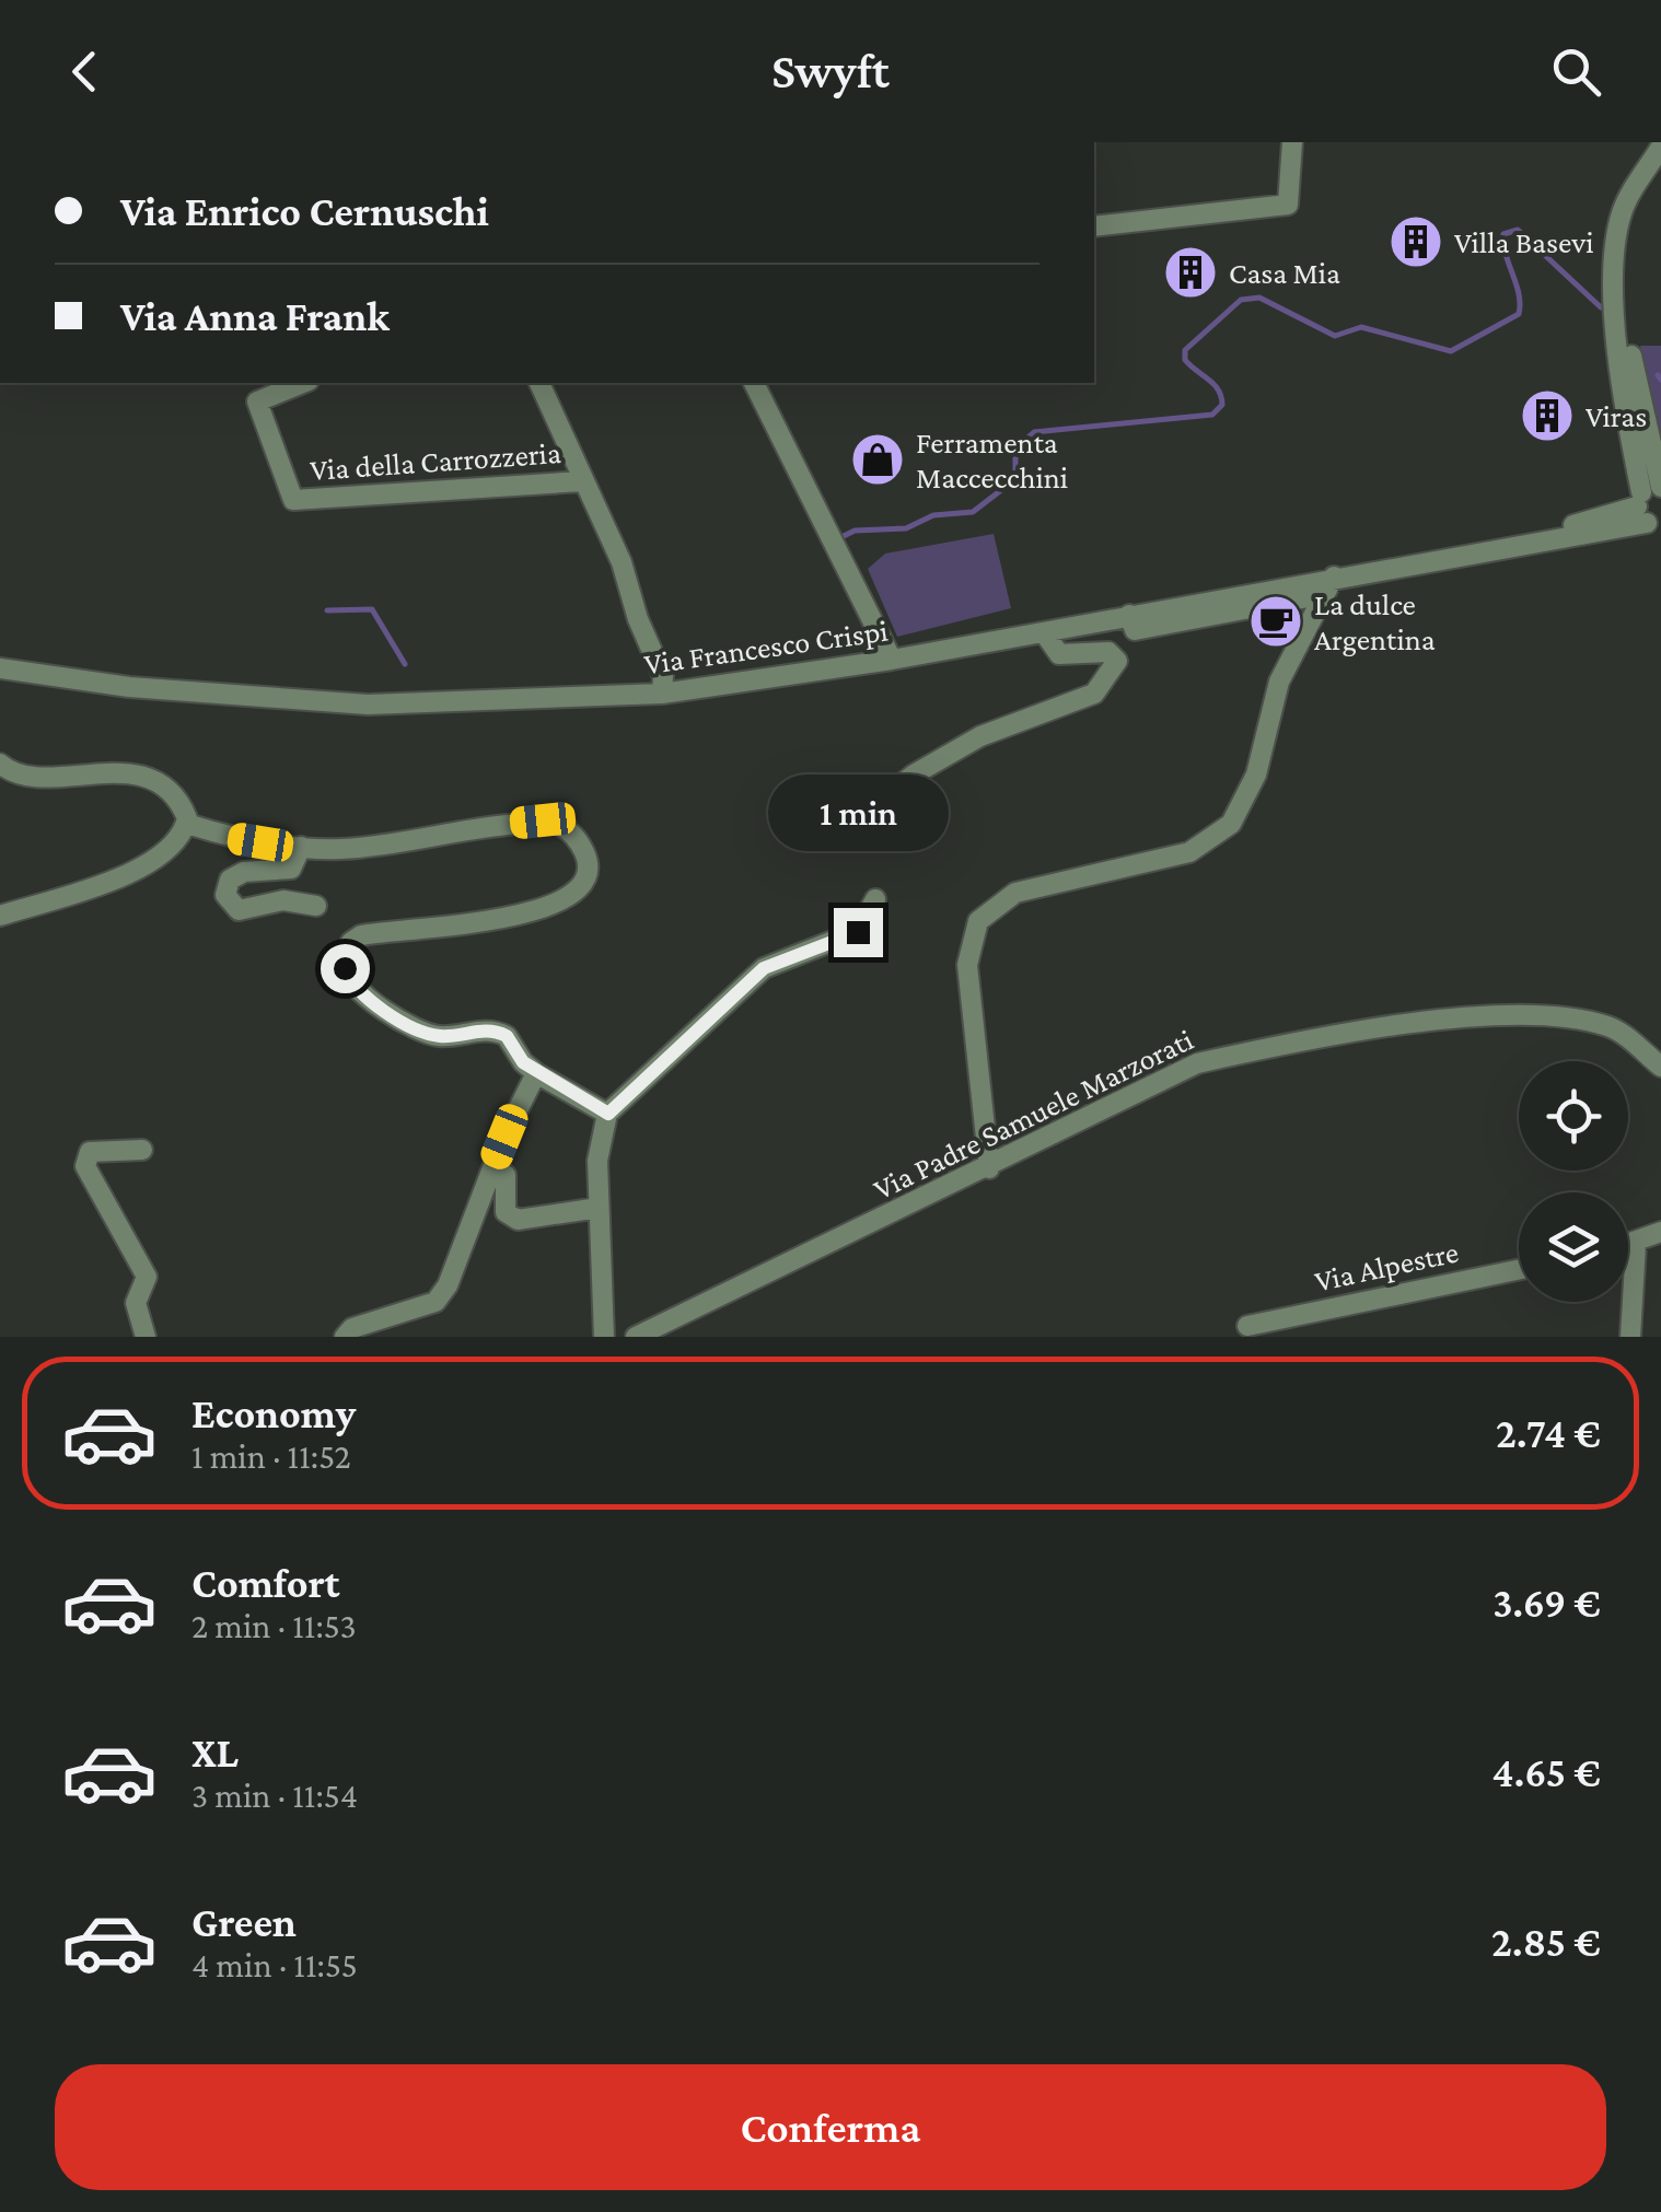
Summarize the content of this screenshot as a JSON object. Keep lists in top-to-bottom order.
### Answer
{
  "streets": {
    "street": [
      "Via della Carrozzeria",
      "Via Francesco Crispi",
      "Via Padre Samuele Marzorati",
      "Via Alpestre"
    ]
  },
  "places": {
    "building": ["Villa Basevi", "Casa Mia", "Viras"],
    "shop": ["Ferramenta Maccecchini"],
    "cafe": ["La dulce Argentina"]
  },
  "page": {
    "header": "Swyft",
    "banner": ["Via Enrico Cernuschi", "Via Anna Frank"],
    "bubble": "1 min",
    "list": [
      {
        "name": "Economy",
        "note": "1 min · 11:52",
        "value": "2.74 €"
      },
      {
        "name": "Comfort",
        "note": "2 min · 11:53",
        "value": "3.69 €"
      },
      {
        "name": "XL",
        "note": "3 min · 11:54",
        "value": "4.65 €"
      },
      {
        "name": "Green",
        "note": "4 min · 11:55",
        "value": "2.85 €"
      }
    ],
    "buttons": "Conferma"
  }
}
